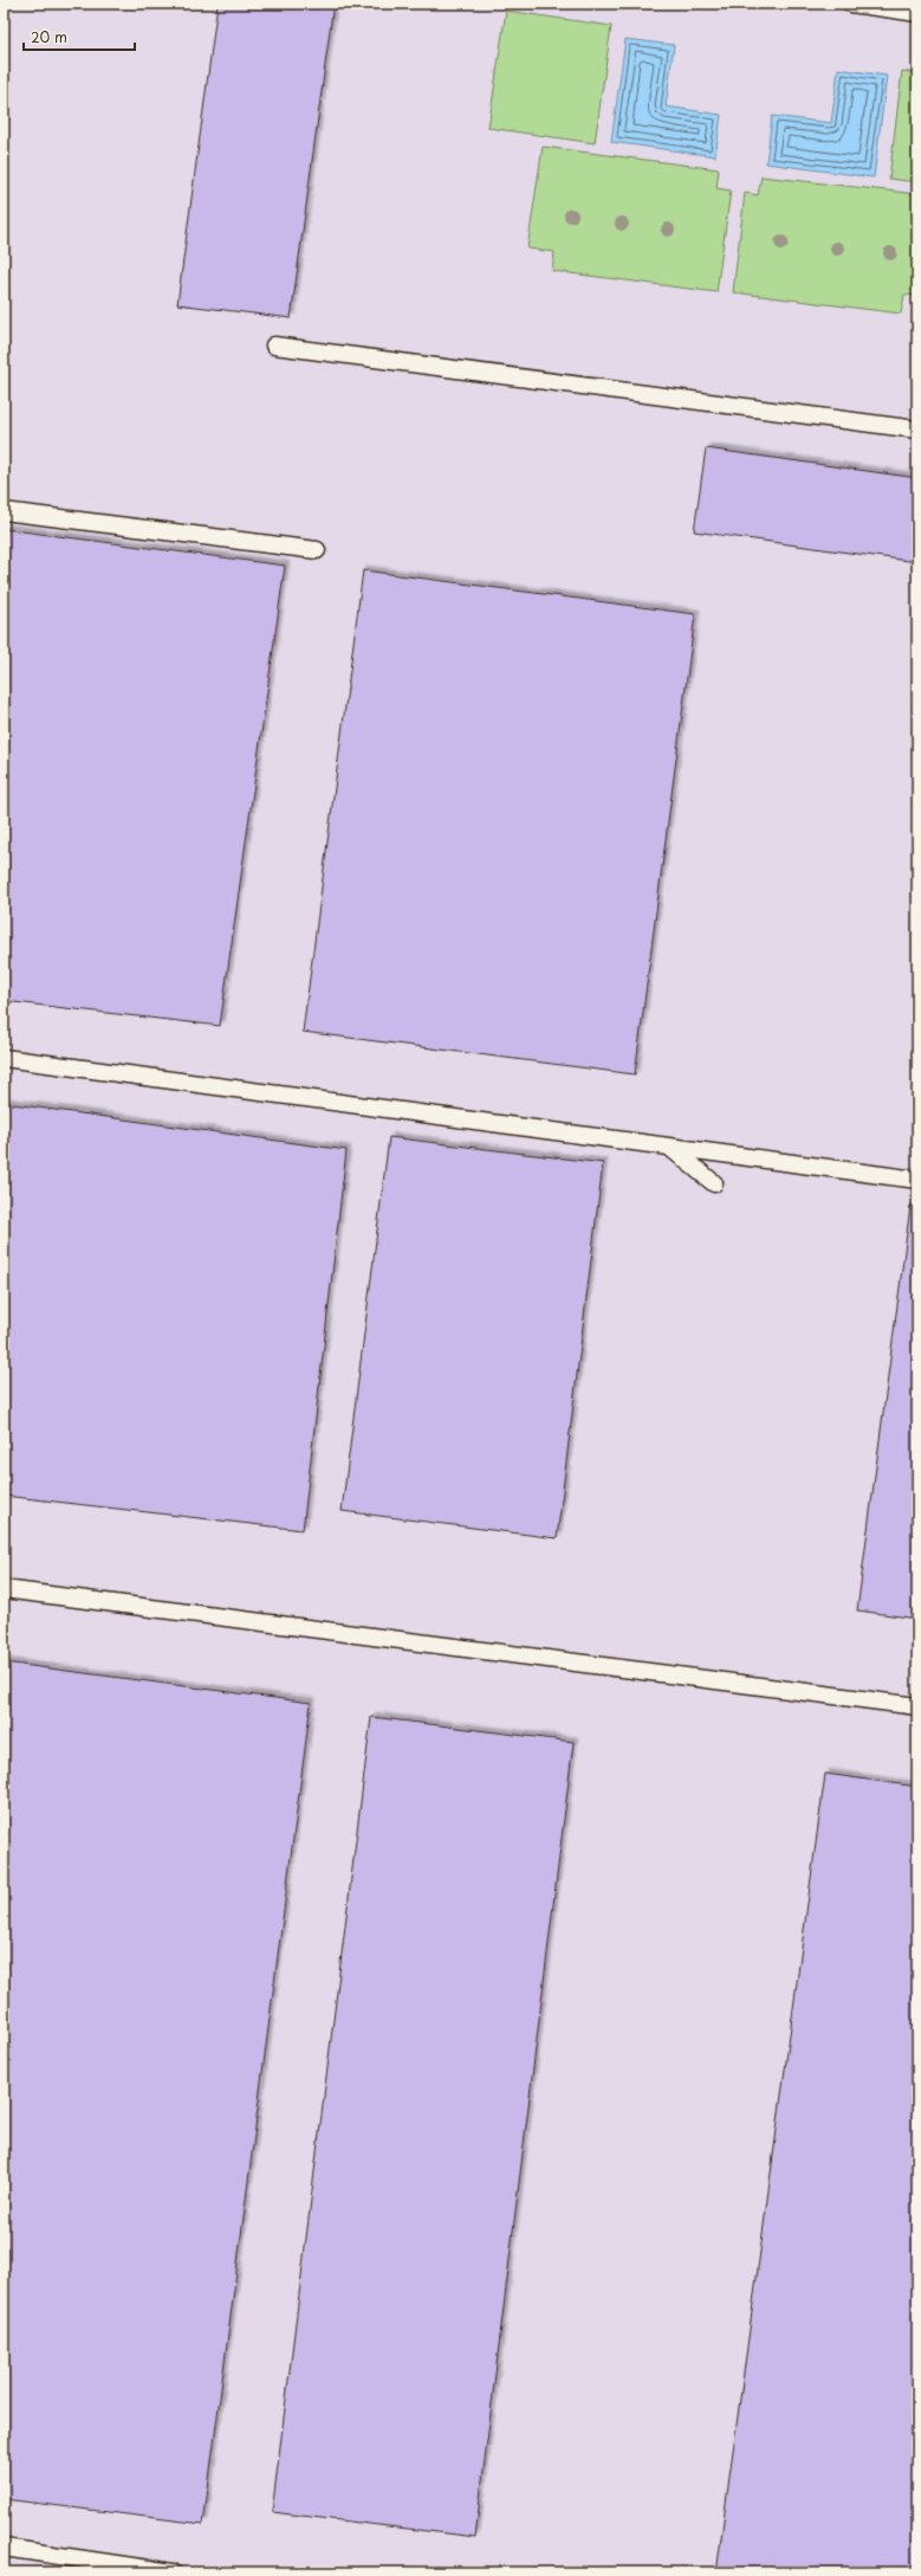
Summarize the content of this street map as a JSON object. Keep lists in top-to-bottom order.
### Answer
{
  "scale_bar": "20 m"
}
